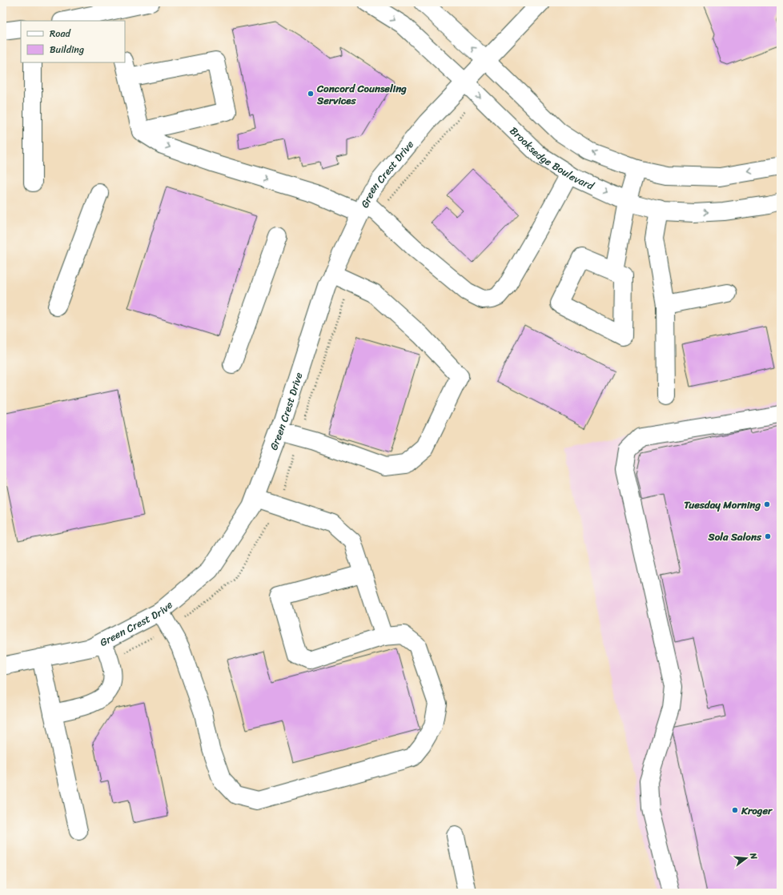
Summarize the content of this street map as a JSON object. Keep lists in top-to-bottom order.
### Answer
{
  "streets": {
    "street": ["Brooksedge Boulevard", "Green Crest Drive"]
  },
  "crossings": [
    ["Brooksedge Boulevard", "Green Crest Drive"]
  ],
  "places": [
    "Concord Counseling Services",
    "Tuesday Morning",
    "Sola Salons",
    "Kroger"
  ],
  "legend": ["Road", "Building"],
  "north": "right"
}
